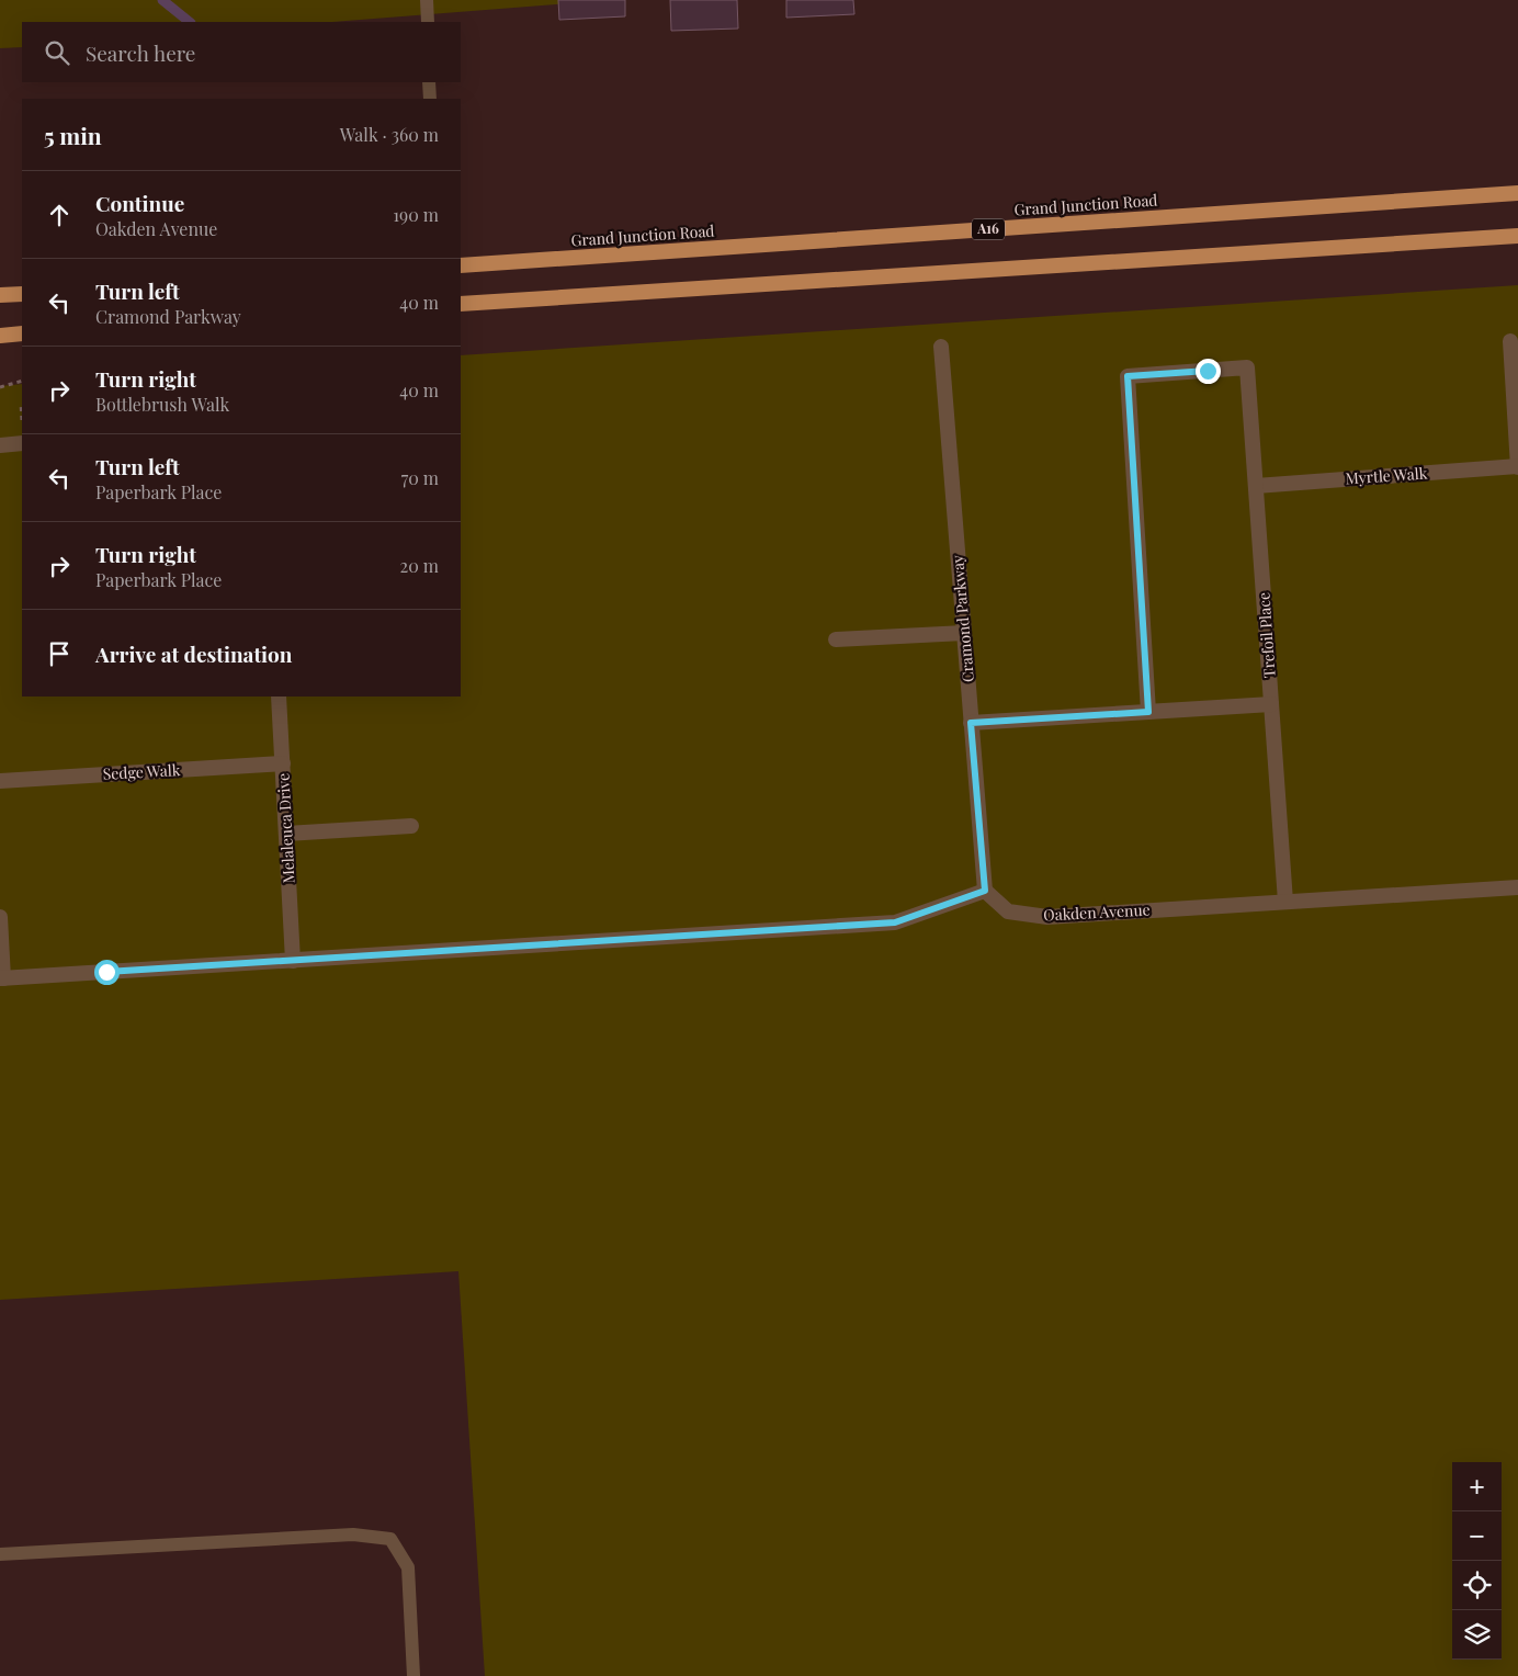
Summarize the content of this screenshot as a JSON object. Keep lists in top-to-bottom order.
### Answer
{
  "streets": {
    "highway": ["Grand Junction Road", "A16"],
    "street": [
      "Myrtle Walk",
      "Cramond Parkway",
      "Trefoil Place",
      "Sedge Walk",
      "Melaleuca Drive",
      "Oakden Avenue"
    ]
  },
  "crossings": [
    ["Myrtle Walk", "Trefoil Place"],
    ["Cramond Parkway", "Oakden Avenue"],
    ["Trefoil Place", "Oakden Avenue"],
    ["Sedge Walk", "Melaleuca Drive"]
  ],
  "page": {
    "search": "Search here",
    "heading": ["5 min", "Walk · 360 m"],
    "list": [
      ["Continue", "Oakden Avenue", "190 m"],
      ["Turn left", "Cramond Parkway", "40 m"],
      ["Turn right", "Bottlebrush Walk", "40 m"],
      ["Turn left", "Paperbark Place", "70 m"],
      ["Turn right", "Paperbark Place", "20 m"],
      "Arrive at destination"
    ],
    "map_buttons": ["+", "−"]
  }
}
